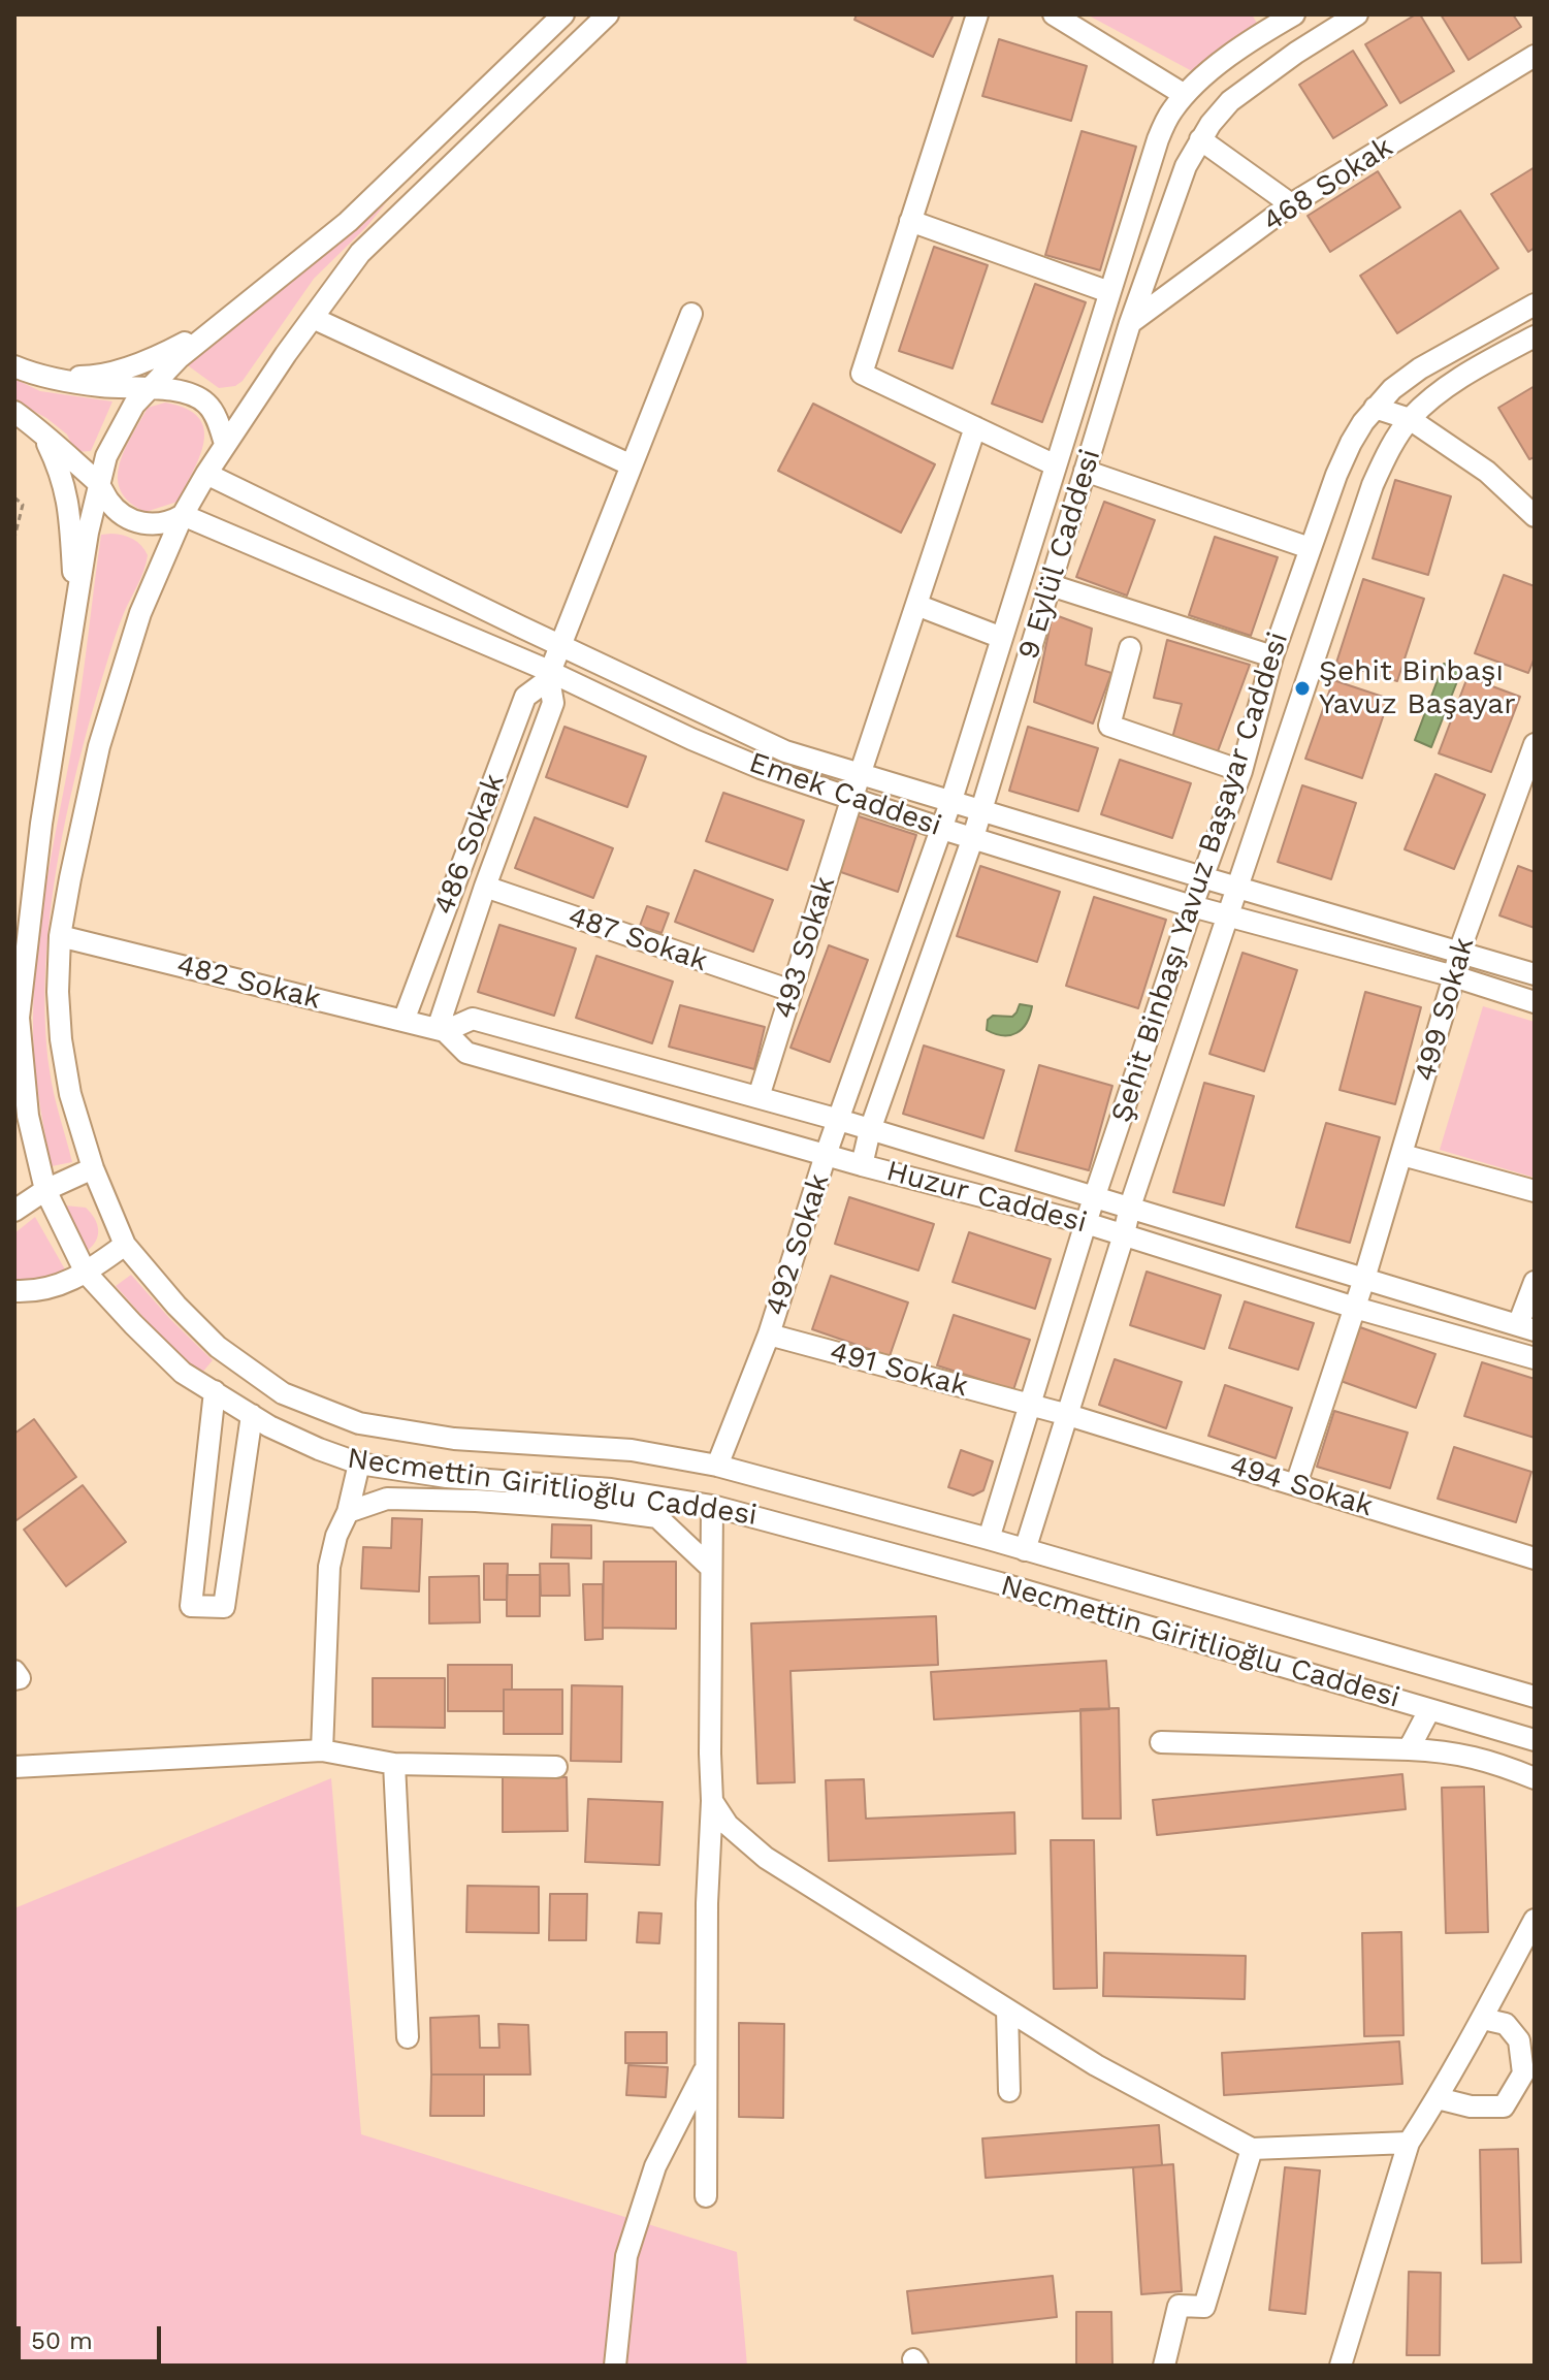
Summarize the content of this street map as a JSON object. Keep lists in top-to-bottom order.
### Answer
{
  "streets": {
    "street": [
      "468 Sokak",
      "9 Eylül Caddesi",
      "Emek Caddesi",
      "486 Sokak",
      "Şehit Binbaşı Yavuz Başayar Caddesi",
      "487 Sokak",
      "493 Sokak",
      "482 Sokak",
      "499 Sokak",
      "Huzur Caddesi",
      "492 Sokak",
      "491 Sokak",
      "494 Sokak",
      "Necmettin Giritlioğlu Caddesi"
    ]
  },
  "crossings": [
    ["468 Sokak", "9 Eylül Caddesi"],
    ["9 Eylül Caddesi", "Emek Caddesi"],
    ["9 Eylül Caddesi", "Huzur Caddesi"],
    ["9 Eylül Caddesi", "492 Sokak"],
    ["Emek Caddesi", "486 Sokak"],
    ["Emek Caddesi", "Şehit Binbaşı Yavuz Başayar Caddesi"],
    ["Emek Caddesi", "493 Sokak"],
    ["Emek Caddesi", "499 Sokak"],
    ["Emek Caddesi", "Necmettin Giritlioğlu Caddesi"],
    ["486 Sokak", "487 Sokak"],
    ["486 Sokak", "482 Sokak"],
    ["486 Sokak", "Huzur Caddesi"],
    ["Şehit Binbaşı Yavuz Başayar Caddesi", "Huzur Caddesi"],
    ["Şehit Binbaşı Yavuz Başayar Caddesi", "491 Sokak"],
    ["Şehit Binbaşı Yavuz Başayar Caddesi", "494 Sokak"],
    ["Şehit Binbaşı Yavuz Başayar Caddesi", "Necmettin Giritlioğlu Caddesi"],
    ["487 Sokak", "493 Sokak"],
    ["493 Sokak", "Huzur Caddesi"],
    ["482 Sokak", "Huzur Caddesi"],
    ["482 Sokak", "Necmettin Giritlioğlu Caddesi"],
    ["499 Sokak", "Huzur Caddesi"],
    ["499 Sokak", "494 Sokak"],
    ["Huzur Caddesi", "492 Sokak"],
    ["492 Sokak", "491 Sokak"],
    ["492 Sokak", "Necmettin Giritlioğlu Caddesi"],
    ["491 Sokak", "494 Sokak"]
  ],
  "places": ["Şehit Binbaşı Yavuz Başayar"],
  "scale_bar": "50 m"
}
